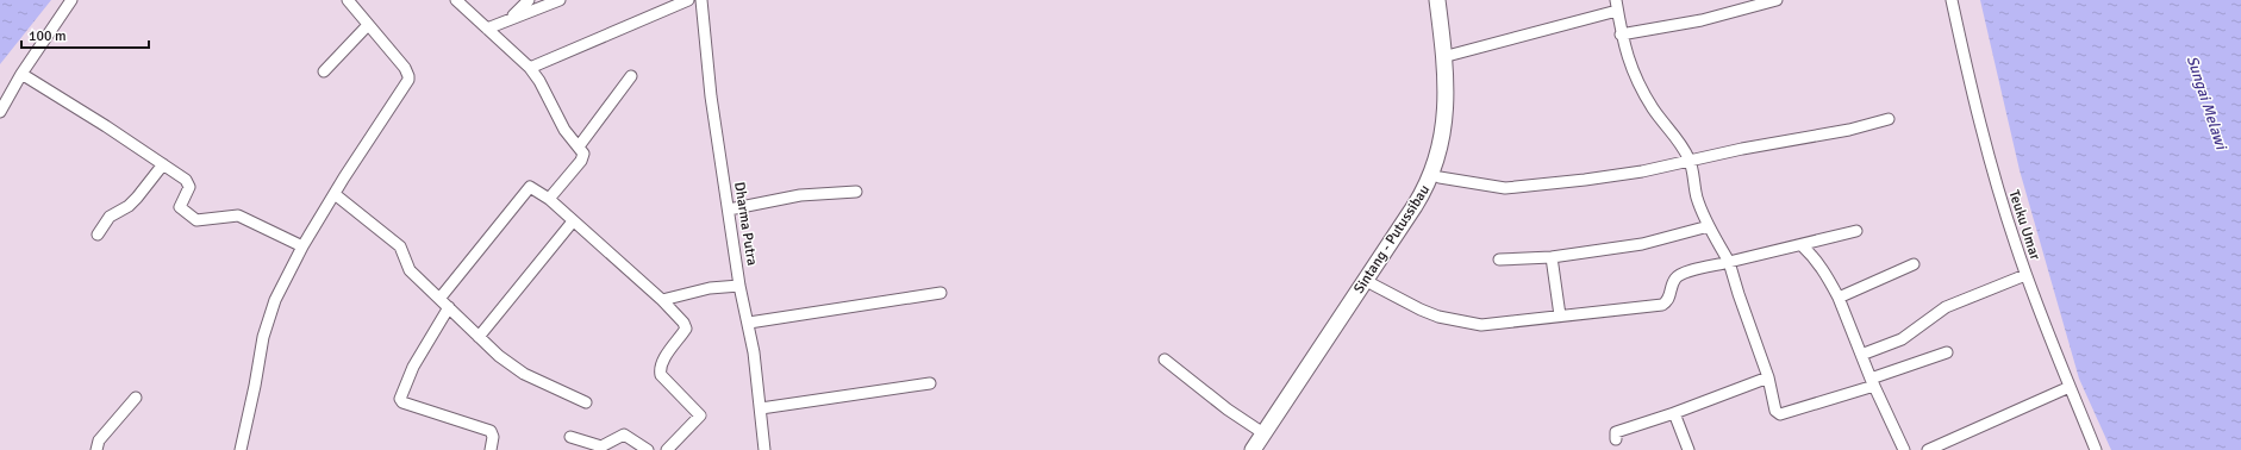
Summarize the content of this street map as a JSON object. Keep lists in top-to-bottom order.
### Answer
{
  "streets": {
    "highway": ["Sintang - Putussibau"],
    "street": ["Dharma Putra", "Teuku Umar"]
  },
  "water": ["Sungai Melawi"],
  "scale_bar": "100 m"
}
